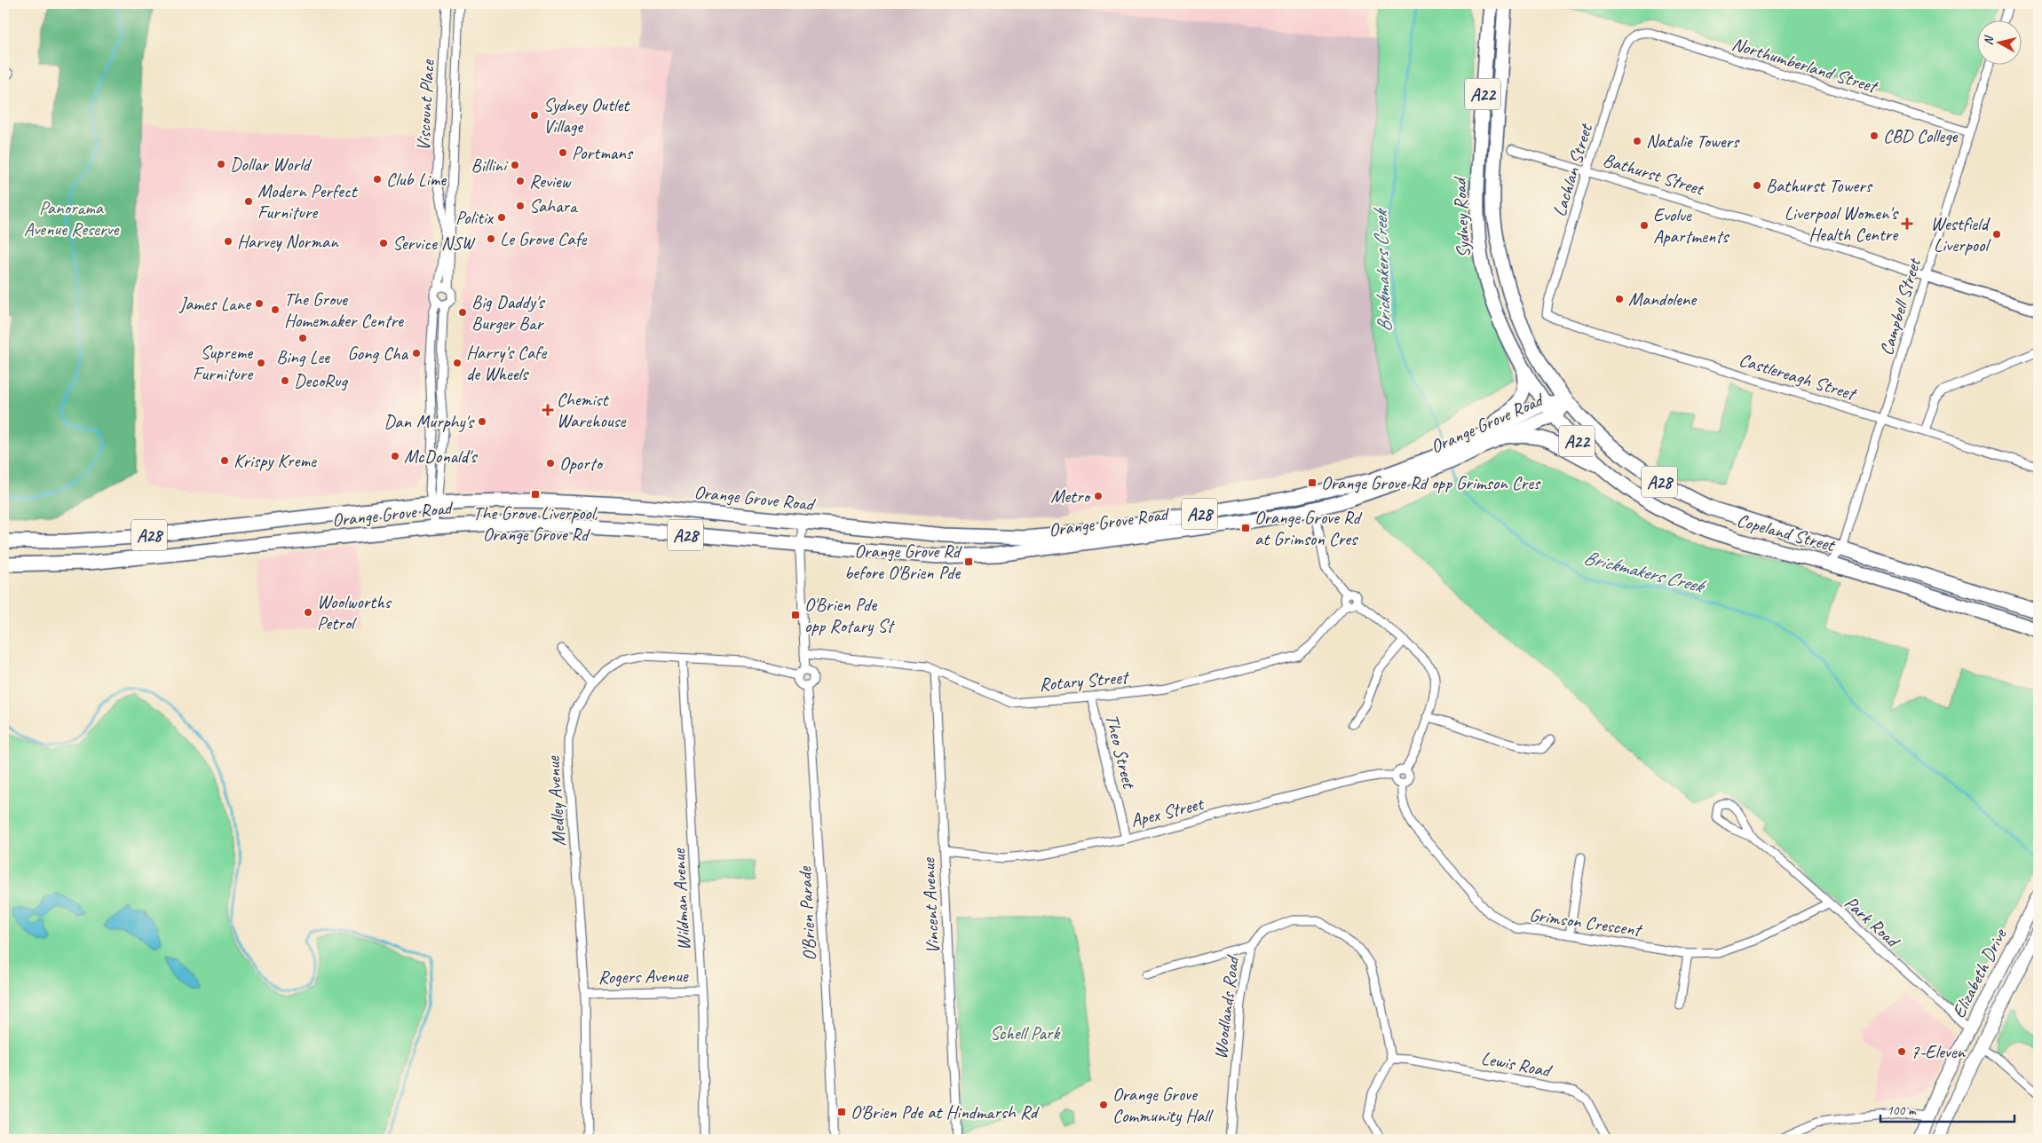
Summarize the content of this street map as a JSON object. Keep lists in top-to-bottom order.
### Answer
{
  "streets": {
    "highway": [
      "A22",
      "Sydney Road",
      "Orange Grove Road",
      "A28",
      "Copeland Street"
    ],
    "main road": ["Elizabeth Drive"],
    "street": [
      "Northumberland Street",
      "Viscount Place",
      "Lachlan Street",
      "Bathurst Street",
      "Campbell Street",
      "Castlereagh Street",
      "Rotary Street",
      "Theo Street",
      "Medley Avenue",
      "Apex Street",
      "Wildman Avenue",
      "Vincent Avenue",
      "O'Brien Parade",
      "Park Road",
      "Grimson Crescent",
      "Rogers Avenue",
      "Woodlands Road",
      "Lewis Road"
    ]
  },
  "crossings": [
    ["Northumberland Street", "Lachlan Street"],
    ["Northumberland Street", "Campbell Street"],
    ["Lachlan Street", "Bathurst Street"],
    ["Lachlan Street", "Castlereagh Street"],
    ["Bathurst Street", "Campbell Street"],
    ["Sydney Road", "Orange Grove Road"],
    ["Sydney Road", "Copeland Street"],
    ["Campbell Street", "Castlereagh Street"],
    ["Campbell Street", "Copeland Street"],
    ["Orange Grove Road", "A28"],
    ["Orange Grove Road", "Copeland Street"],
    ["A28", "Copeland Street"],
    ["Rotary Street", "Theo Street"],
    ["Rotary Street", "Vincent Avenue"],
    ["Theo Street", "Apex Street"],
    ["Medley Avenue", "Wildman Avenue"],
    ["Medley Avenue", "O'Brien Parade"],
    ["Medley Avenue", "Rogers Avenue"],
    ["Apex Street", "Vincent Avenue"],
    ["Apex Street", "Grimson Crescent"],
    ["Wildman Avenue", "Rogers Avenue"],
    ["Park Road", "Grimson Crescent"],
    ["Park Road", "Elizabeth Drive"],
    ["Woodlands Road", "Lewis Road"]
  ],
  "water": ["Brickmakers Creek"],
  "parks": ["Panorama Avenue Reserve", "Schell Park"],
  "places": {
    "other": [
      "Sydney Outlet Village",
      "CBD College",
      "Natalie Towers",
      "Portmans",
      "Dollar World",
      "Billini",
      "Club Lime",
      "Review",
      "Bathurst Towers",
      "Modern Perfect Furniture",
      "Sahara",
      "Politix",
      "Evolve Apartments",
      "Westfield Liverpool",
      "Le Grove Cafe",
      "Harvey Norman",
      "Service NSW",
      "Mandolene",
      "James Lane",
      "The Grove Homemaker Centre",
      "Big Daddy's Burger Bar",
      "Bing Lee",
      "Gong Cha",
      "Supreme Furniture",
      "Harry's Cafe de Wheels",
      "DecoRug",
      "Dan Murphy's",
      "McDonald's",
      "Krispy Kreme",
      "Oporto",
      "Metro",
      "Woolworths Petrol",
      "7-Eleven",
      "Orange Grove Community Hall"
    ],
    "health": ["Liverpool Women's Health Centre", "Chemist Warehouse"],
    "transit": [
      "Orange Grove Rd opp Grimson Cres",
      "The Grove Liverpool, Orange Grove Rd",
      "Orange Grove Rd at Grimson Cres",
      "Orange Grove Rd before O'Brien Pde",
      "O'Brien Pde opp Rotary St",
      "O'Brien Pde at Hindmarsh Rd"
    ]
  },
  "scale_bar": "100 m",
  "north": "left"
}
